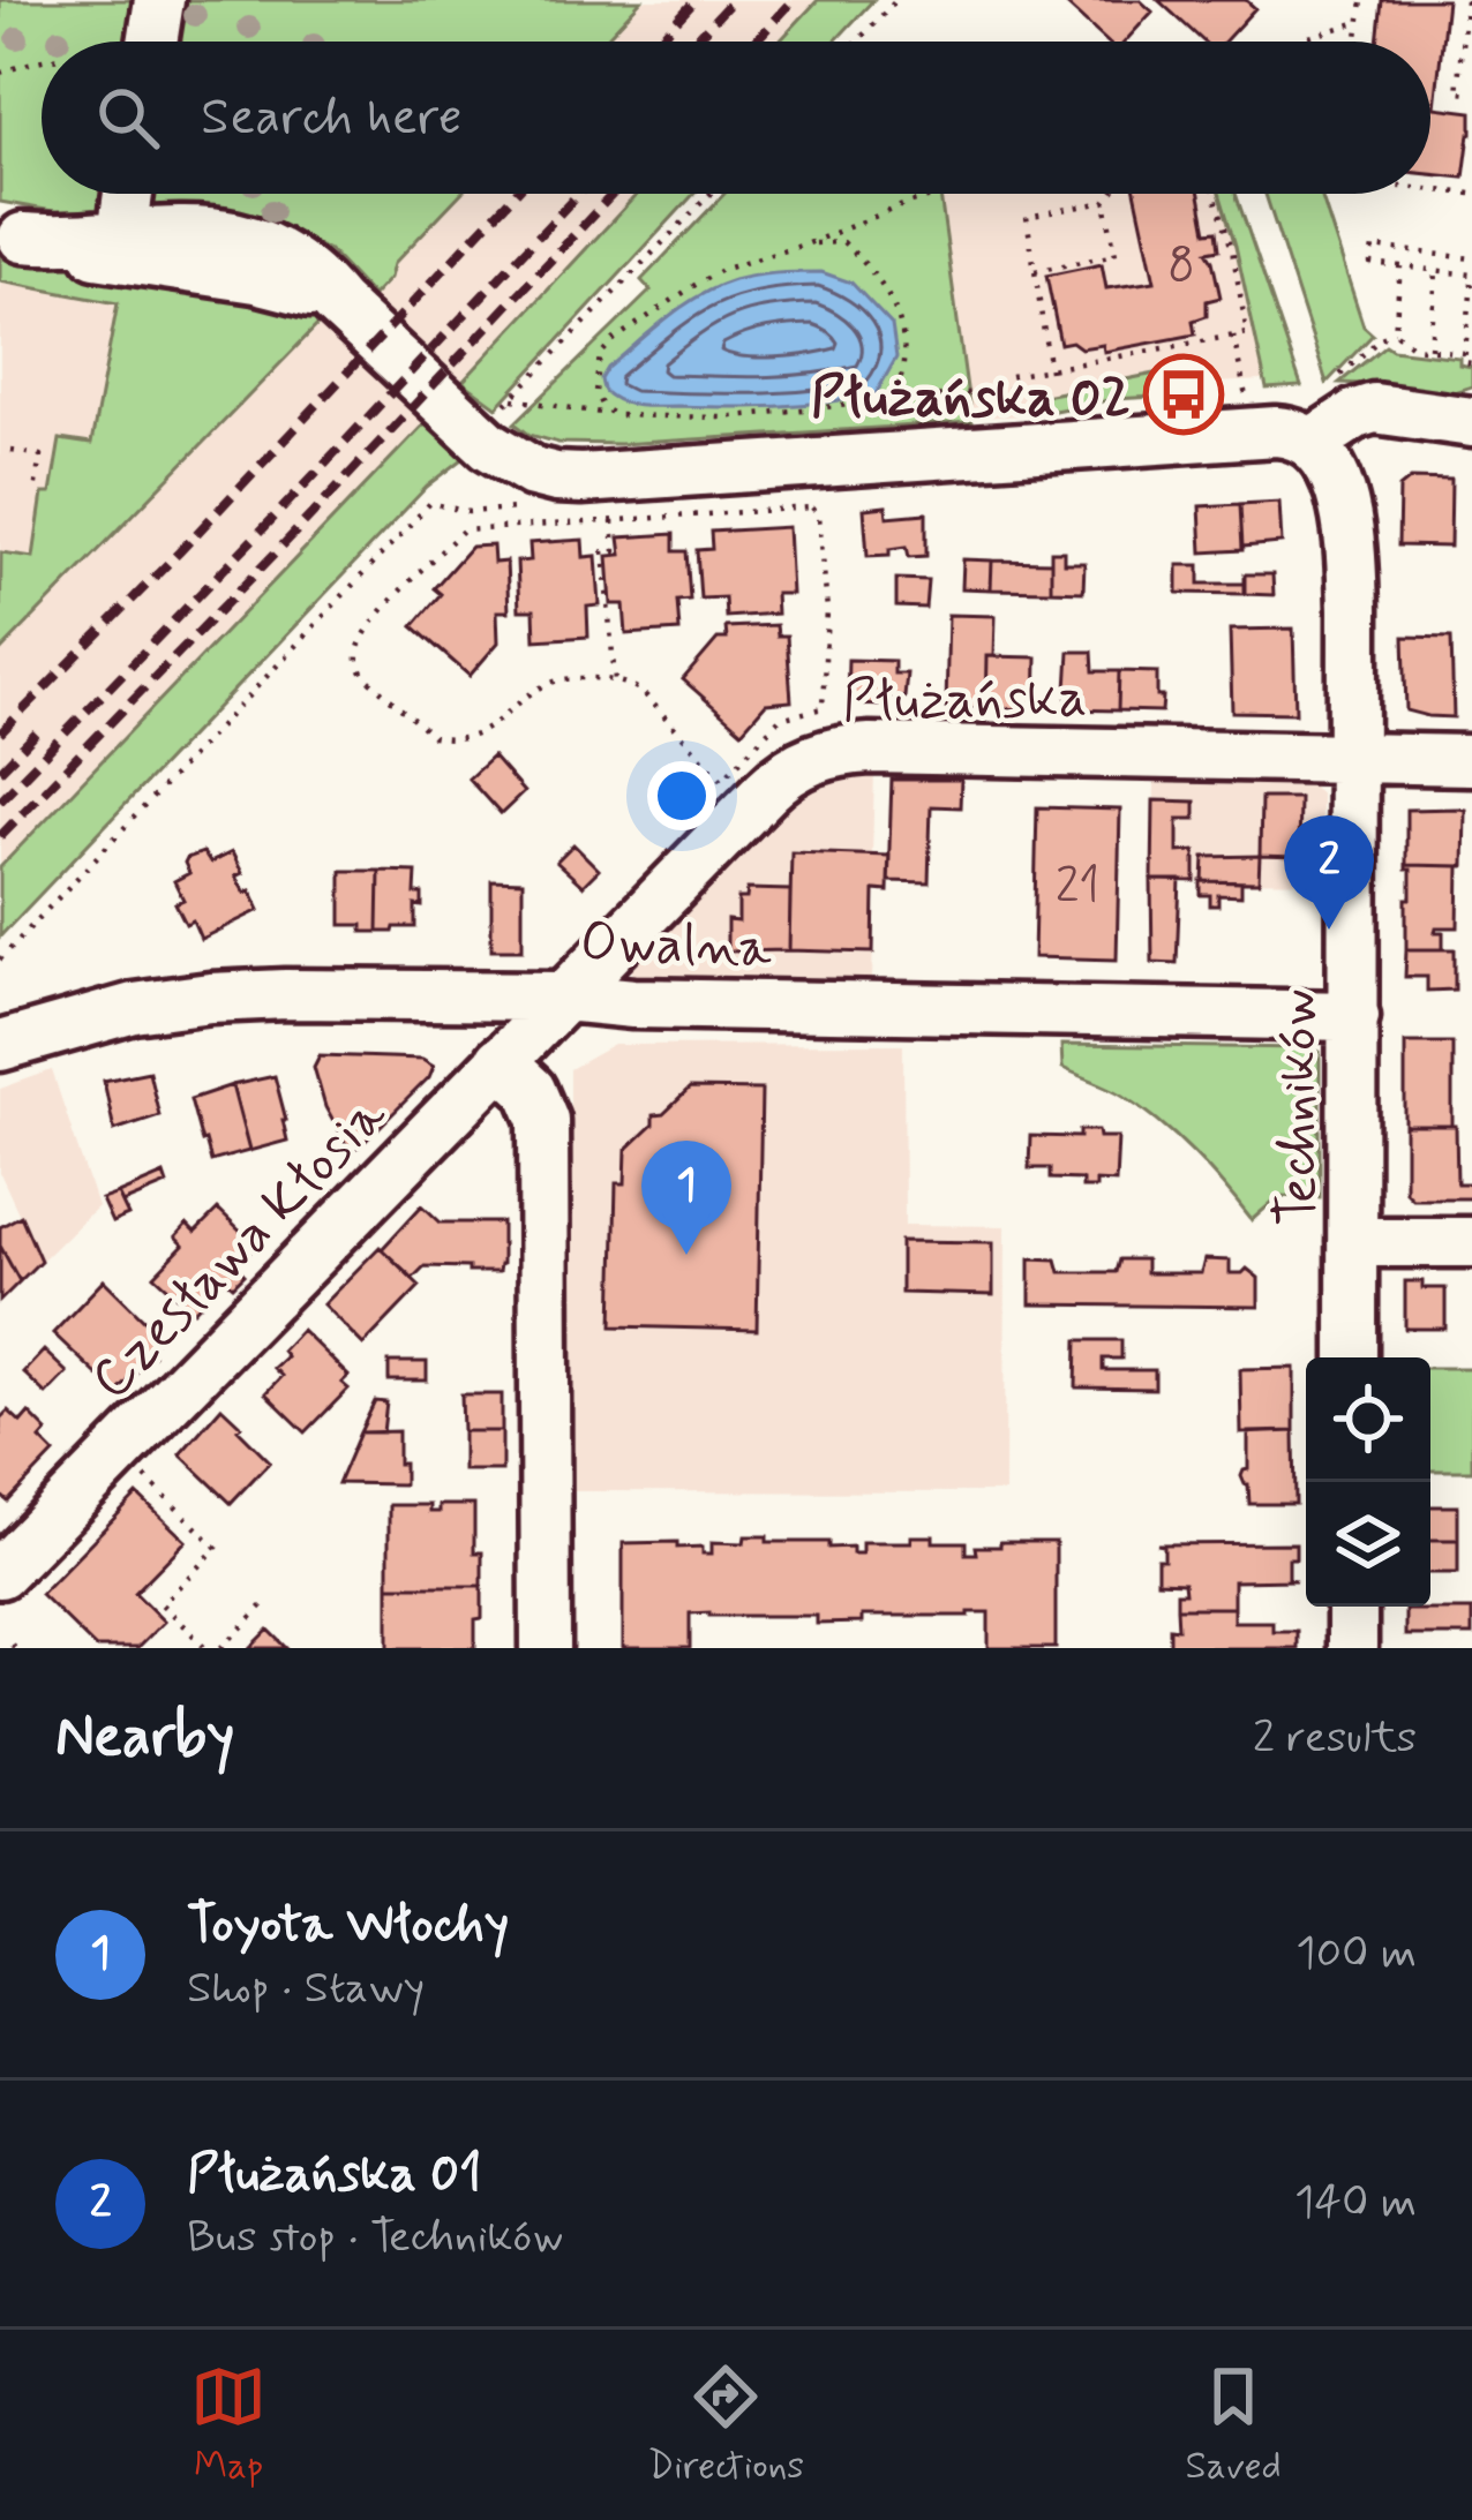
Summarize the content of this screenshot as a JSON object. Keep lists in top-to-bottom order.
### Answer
{
  "streets": {
    "street": [
      "Płużańska",
      "Owalna",
      "Techników",
      "Czesława Kłosia"
    ]
  },
  "crossings": [
    ["Płużańska", "Owalna"],
    ["Płużańska", "Techników"],
    ["Płużańska", "Czesława Kłosia"],
    ["Owalna", "Techników"]
  ],
  "places": {
    "bus stop": ["Płużańska 02"]
  },
  "house_numbers": ["8", "21"],
  "page": {
    "search": "Search here",
    "pins": ["2", "1"],
    "heading": ["Nearby", "2 results"],
    "list": [
      {
        "mark": "1",
        "name": "Toyota Włochy",
        "note": "Shop · Stawy",
        "value": "100 m"
      },
      {
        "mark": "2",
        "name": "Płużańska 01",
        "note": "Bus stop · Techników",
        "value": "140 m"
      }
    ],
    "nav": ["Map", "Directions", "Saved"]
  }
}
